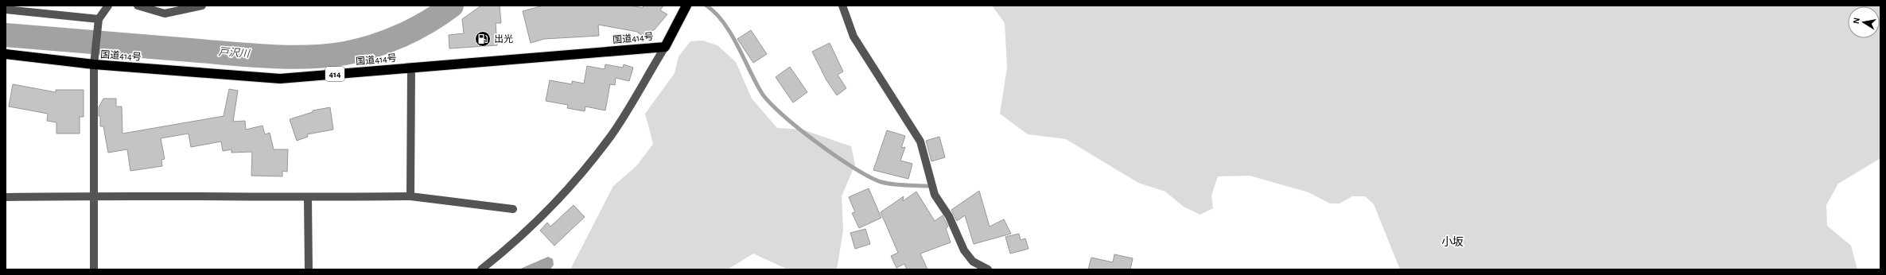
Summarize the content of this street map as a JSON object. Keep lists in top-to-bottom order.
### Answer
{
  "streets": {
    "highway": ["国道414号", "414"]
  },
  "districts": ["小坂"],
  "water": ["戸沢川"],
  "places": {
    "fuel station": ["出光"]
  },
  "north": "left"
}
